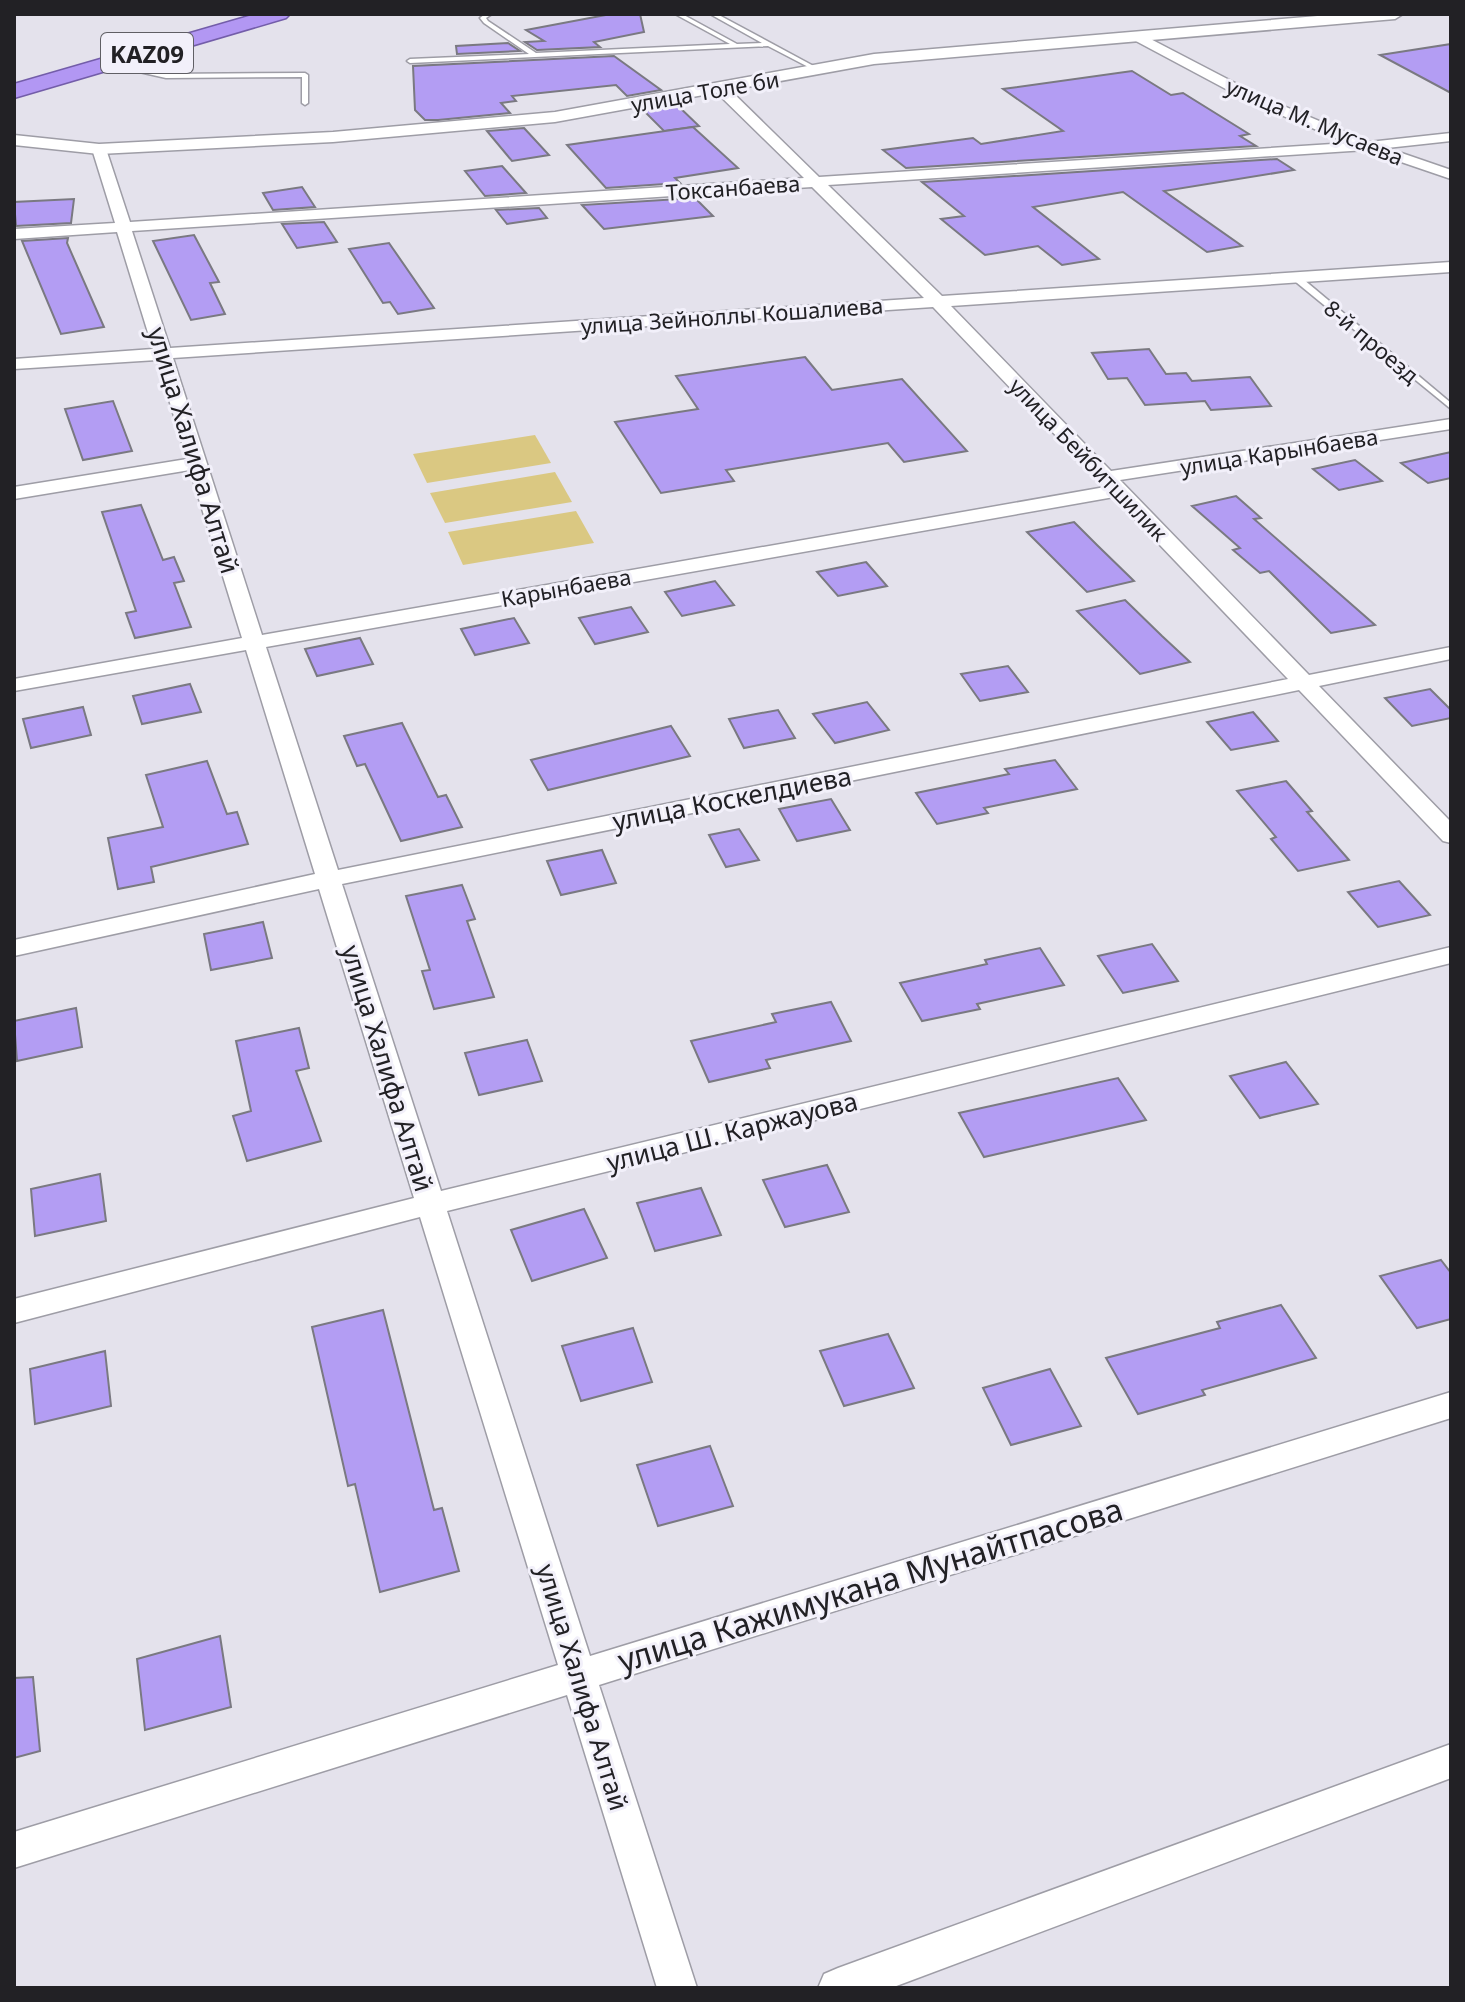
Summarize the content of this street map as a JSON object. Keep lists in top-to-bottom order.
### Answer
{
  "streets": {
    "highway": ["KAZ09"],
    "street": [
      "улица Толе би",
      "улица М. Мусаева",
      "Токсанбаева",
      "улица Зейноллы Кошалиева",
      "улица Халифа Алтай",
      "улица Карынбаева",
      "улица Бейбитшилик",
      "Карынбаева",
      "улица Коскелдиева",
      "улица Ш. Каржауова",
      "улица Кажимукана Мунайтпасова"
    ],
    "lane": ["8-й проезд"]
  },
  "crossings": [
    ["улица Толе би", "улица М. Мусаева"],
    ["улица Толе би", "улица Халифа Алтай"],
    ["улица Толе би", "улица Бейбитшилик"],
    ["улица М. Мусаева", "Токсанбаева"],
    ["Токсанбаева", "улица Халифа Алтай"],
    ["Токсанбаева", "улица Бейбитшилик"],
    ["улица Зейноллы Кошалиева", "8-й проезд"],
    ["улица Зейноллы Кошалиева", "улица Халифа Алтай"],
    ["улица Зейноллы Кошалиева", "улица Бейбитшилик"],
    ["улица Халифа Алтай", "Карынбаева"],
    ["улица Халифа Алтай", "улица Коскелдиева"],
    ["улица Халифа Алтай", "улица Ш. Каржауова"],
    ["улица Халифа Алтай", "улица Кажимукана Мунайтпасова"],
    ["улица Карынбаева", "улица Бейбитшилик"],
    ["улица Карынбаева", "Карынбаева"],
    ["улица Бейбитшилик", "Карынбаева"],
    ["улица Бейбитшилик", "улица Коскелдиева"]
  ]
}
